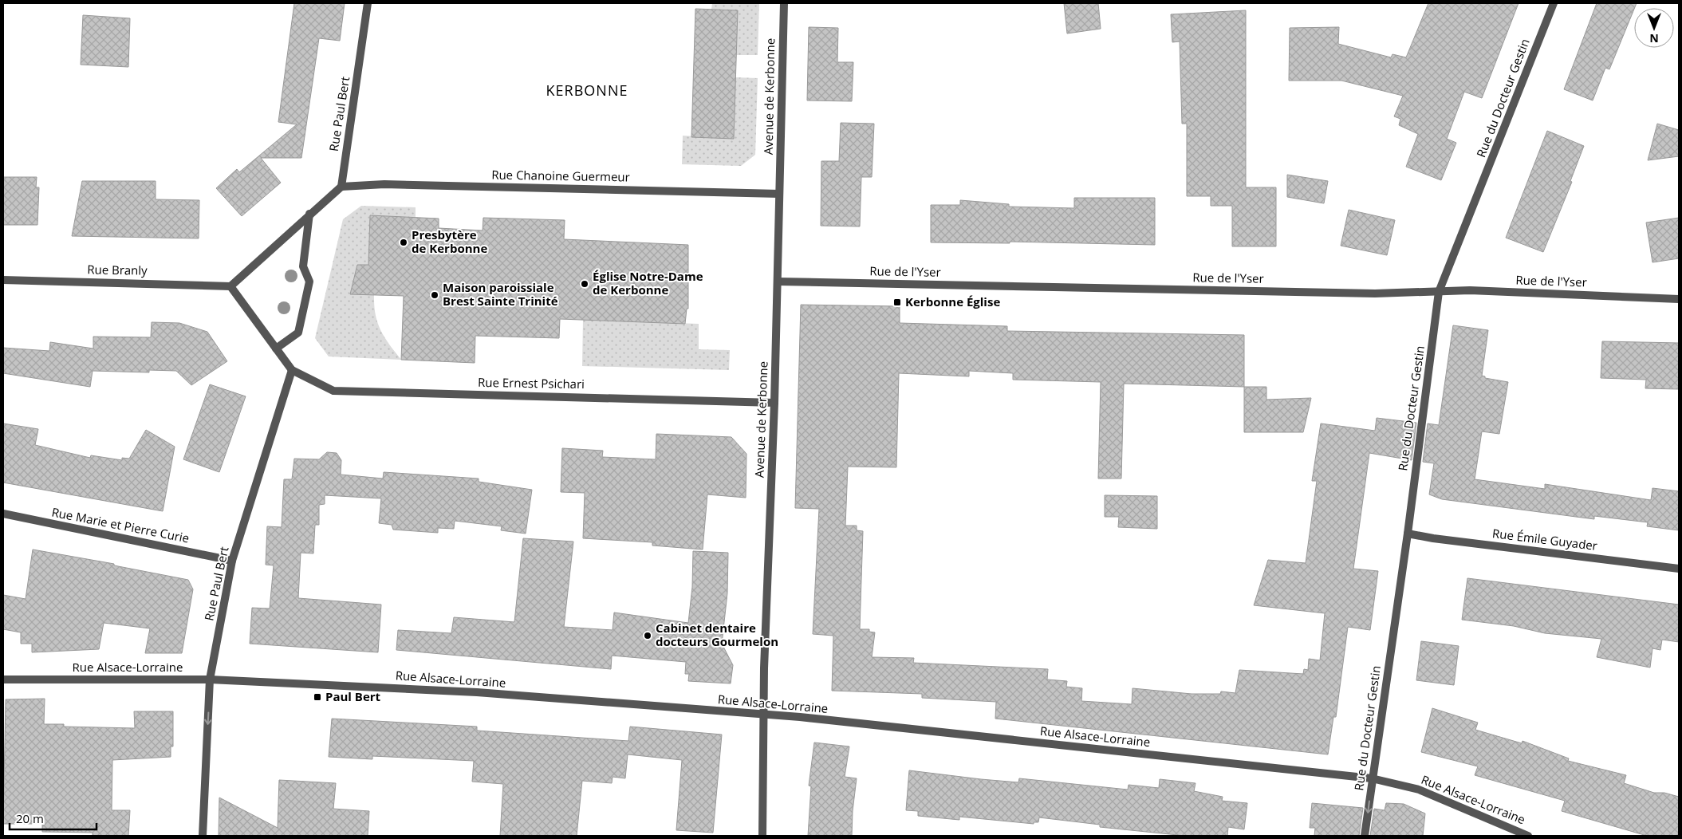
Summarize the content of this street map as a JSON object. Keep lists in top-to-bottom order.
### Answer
{
  "streets": {
    "street": [
      "Avenue de Kerbonne",
      "Rue du Docteur Gestin",
      "Rue Paul Bert",
      "Rue Chanoine Guermeur",
      "Rue Branly",
      "Rue de l'Yser",
      "Rue Ernest Psichari",
      "Rue Marie et Pierre Curie",
      "Rue Émile Guyader",
      "Rue Alsace-Lorraine"
    ]
  },
  "crossings": [
    ["Avenue de Kerbonne", "Rue Chanoine Guermeur"],
    ["Avenue de Kerbonne", "Rue de l'Yser"],
    ["Avenue de Kerbonne", "Rue Ernest Psichari"],
    ["Avenue de Kerbonne", "Rue Alsace-Lorraine"],
    ["Rue du Docteur Gestin", "Rue de l'Yser"],
    ["Rue du Docteur Gestin", "Rue Émile Guyader"],
    ["Rue du Docteur Gestin", "Rue Alsace-Lorraine"],
    ["Rue Paul Bert", "Rue Chanoine Guermeur"],
    ["Rue Paul Bert", "Rue Ernest Psichari"],
    ["Rue Paul Bert", "Rue Marie et Pierre Curie"],
    ["Rue Paul Bert", "Rue Alsace-Lorraine"]
  ],
  "districts": ["KERBONNE"],
  "places": {
    "other": [
      "Presbytère de Kerbonne",
      "Église Notre-Dame de Kerbonne",
      "Maison paroissiale Brest Sainte Trinité",
      "Cabinet dentaire docteurs Gourmelon"
    ],
    "transit": ["Kerbonne Église", "Paul Bert"]
  },
  "scale_bar": "20 m",
  "north": "bottom"
}
